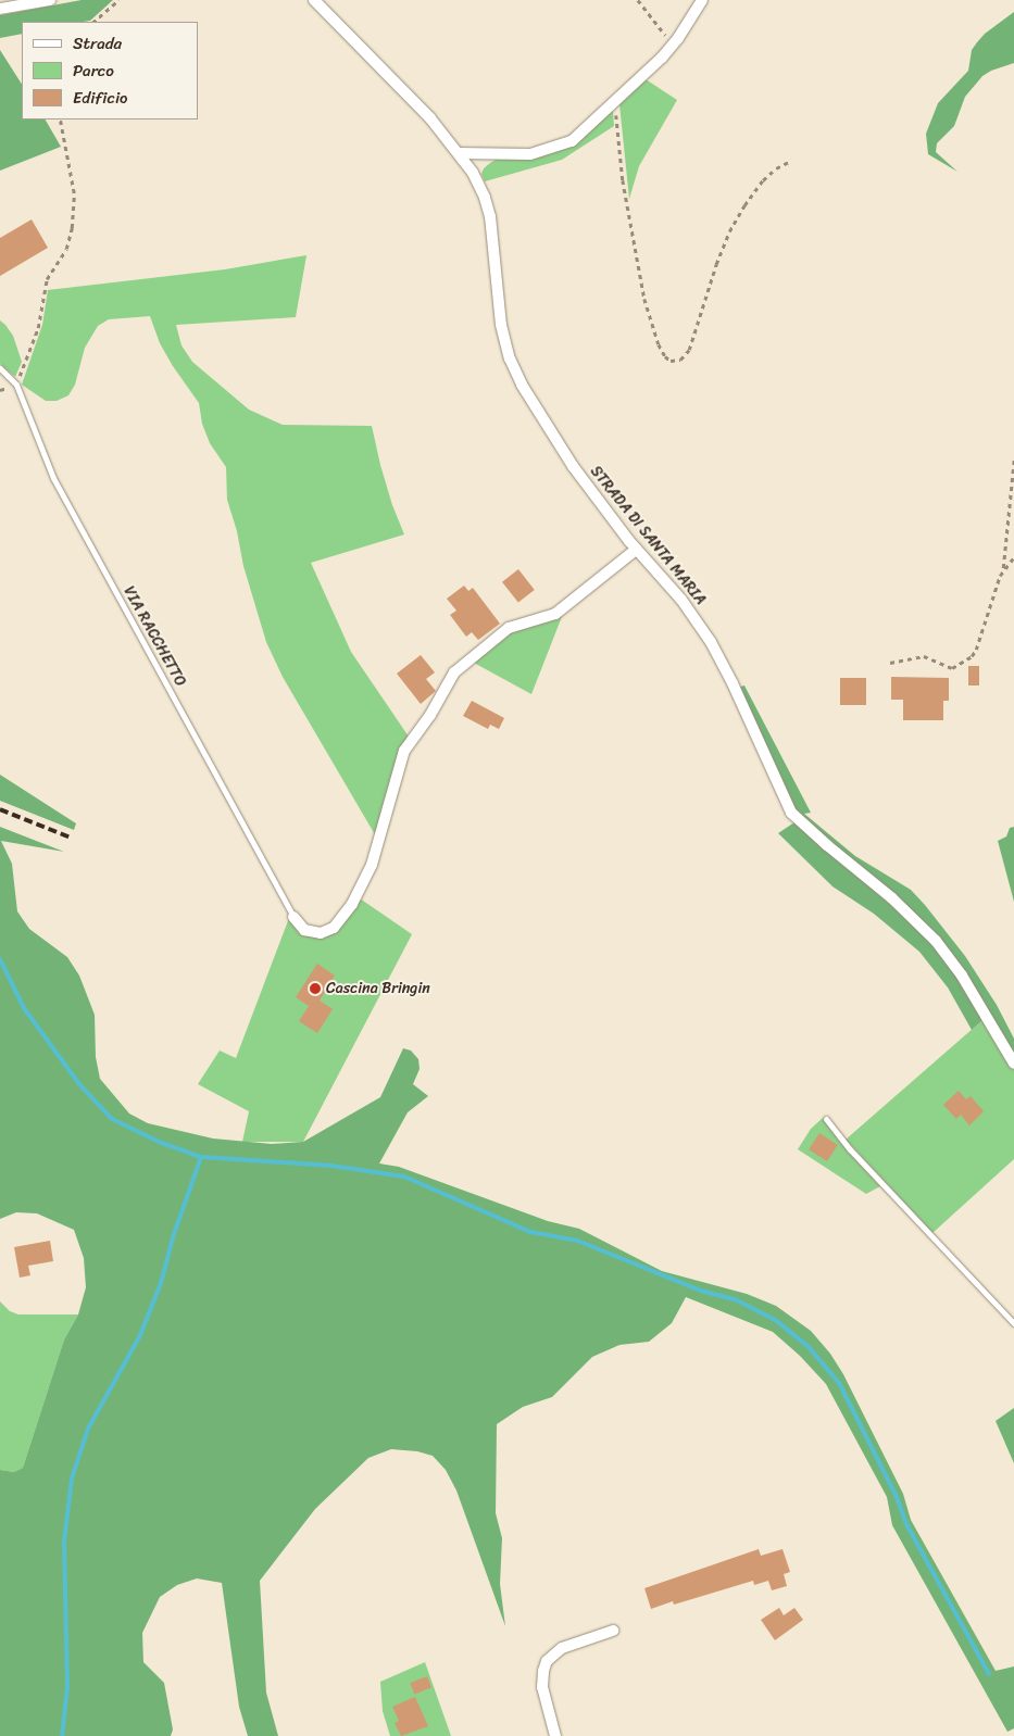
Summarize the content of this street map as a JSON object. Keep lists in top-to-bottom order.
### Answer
{
  "streets": {
    "street": ["STRADA DI SANTA MARIA"],
    "lane": ["VIA RACCHETTO"]
  },
  "places": ["Cascina Bringin"],
  "legend": ["Strada", "Parco", "Edificio"]
}
